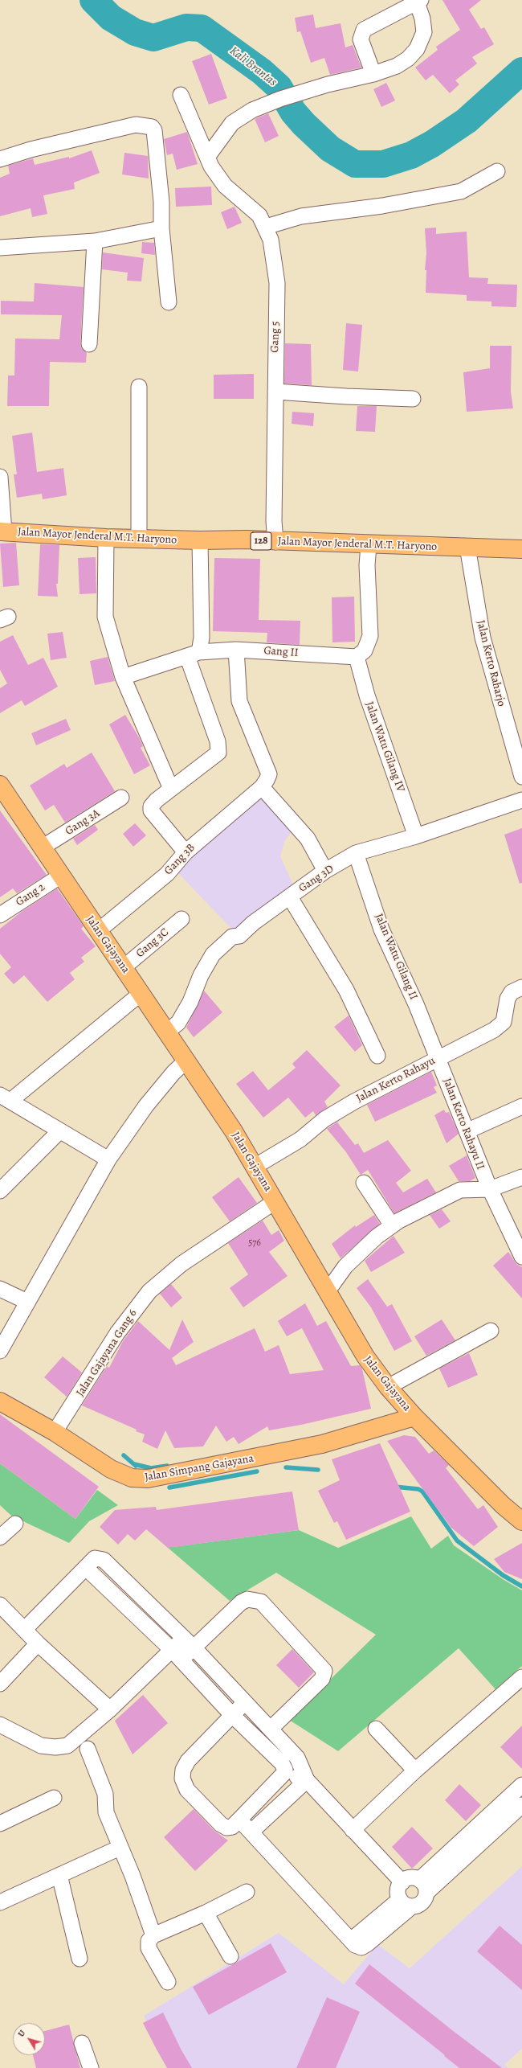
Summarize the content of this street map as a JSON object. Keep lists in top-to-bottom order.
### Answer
{
  "streets": {
    "main road": [
      "Jalan Mayor Jenderal M.T. Haryono",
      "128",
      "Jalan Gajayana",
      "Jalan Simpang Gajayana"
    ],
    "street": [
      "Gang 5",
      "Gang II",
      "Jalan Kerto Raharjo",
      "Jalan Watu Gilang IV",
      "Gang 3A",
      "Gang 3B",
      "Gang 3D",
      "Gang 2",
      "Gang 3C",
      "Jalan Watu Gilang II",
      "Jalan Kerto Rahayu",
      "Jalan Kerto Rahayu II",
      "Jalan Gajayana Gang 6"
    ]
  },
  "crossings": [
    ["Gang 5", "Jalan Mayor Jenderal M.T. Haryono"],
    ["Jalan Mayor Jenderal M.T. Haryono", "Jalan Kerto Raharjo"],
    ["Gang II", "Jalan Watu Gilang IV"],
    ["Jalan Watu Gilang IV", "Gang 3D"],
    ["Gang 3A", "Jalan Gajayana"],
    ["Gang 3B", "Jalan Gajayana"],
    ["Gang 3D", "Jalan Gajayana"],
    ["Gang 3D", "Jalan Watu Gilang II"],
    ["Gang 2", "Jalan Gajayana"],
    ["Gang 3C", "Jalan Gajayana"],
    ["Jalan Gajayana", "Jalan Kerto Rahayu"],
    ["Jalan Gajayana", "Jalan Gajayana Gang 6"],
    ["Jalan Gajayana", "Jalan Simpang Gajayana"],
    ["Jalan Watu Gilang II", "Jalan Kerto Rahayu"],
    ["Jalan Watu Gilang II", "Jalan Kerto Rahayu II"],
    ["Jalan Kerto Rahayu", "Jalan Kerto Rahayu II"],
    ["Jalan Gajayana Gang 6", "Jalan Simpang Gajayana"]
  ],
  "water": ["Kali Brantas"],
  "house_numbers": ["576"],
  "north": "top left"
}
